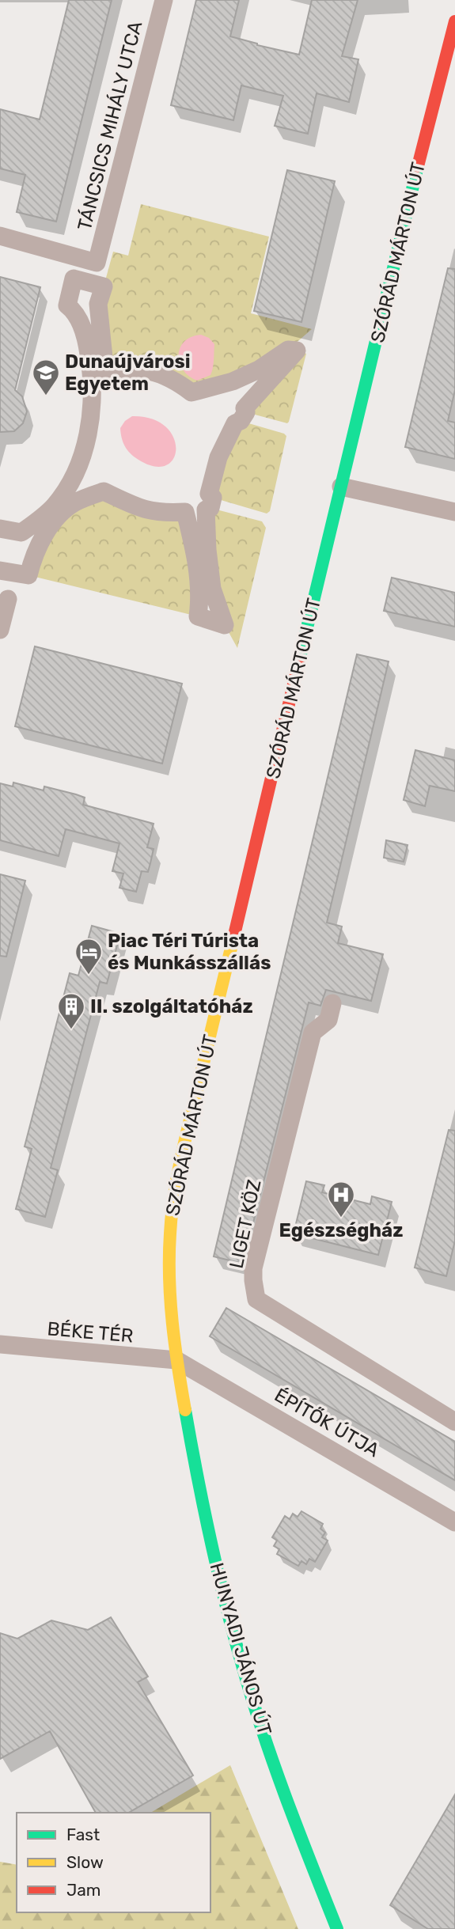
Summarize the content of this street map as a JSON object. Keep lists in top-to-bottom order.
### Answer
{
  "streets": {
    "street": [
      "TÁNCSICS MIHÁLY UTCA",
      "SZÓRÁD MÁRTON ÚT",
      "LIGET KÖZ",
      "BÉKE TÉR",
      "ÉPÍTŐK ÚTJA",
      "HUNYADI JÁNOS ÚT"
    ]
  },
  "crossings": [
    ["SZÓRÁD MÁRTON ÚT", "BÉKE TÉR"],
    ["SZÓRÁD MÁRTON ÚT", "ÉPÍTŐK ÚTJA"],
    ["SZÓRÁD MÁRTON ÚT", "HUNYADI JÁNOS ÚT"],
    ["BÉKE TÉR", "ÉPÍTŐK ÚTJA"],
    ["BÉKE TÉR", "HUNYADI JÁNOS ÚT"],
    ["ÉPÍTŐK ÚTJA", "HUNYADI JÁNOS ÚT"]
  ],
  "places": {
    "school or university": ["Dunaújvárosi Egyetem"],
    "hotel": ["Piac Téri Túrista és Munkásszállás"],
    "building": ["II. szolgáltatóház"],
    "hospital": ["Egészségház"]
  },
  "legend": ["Fast", "Slow", "Jam"]
}
